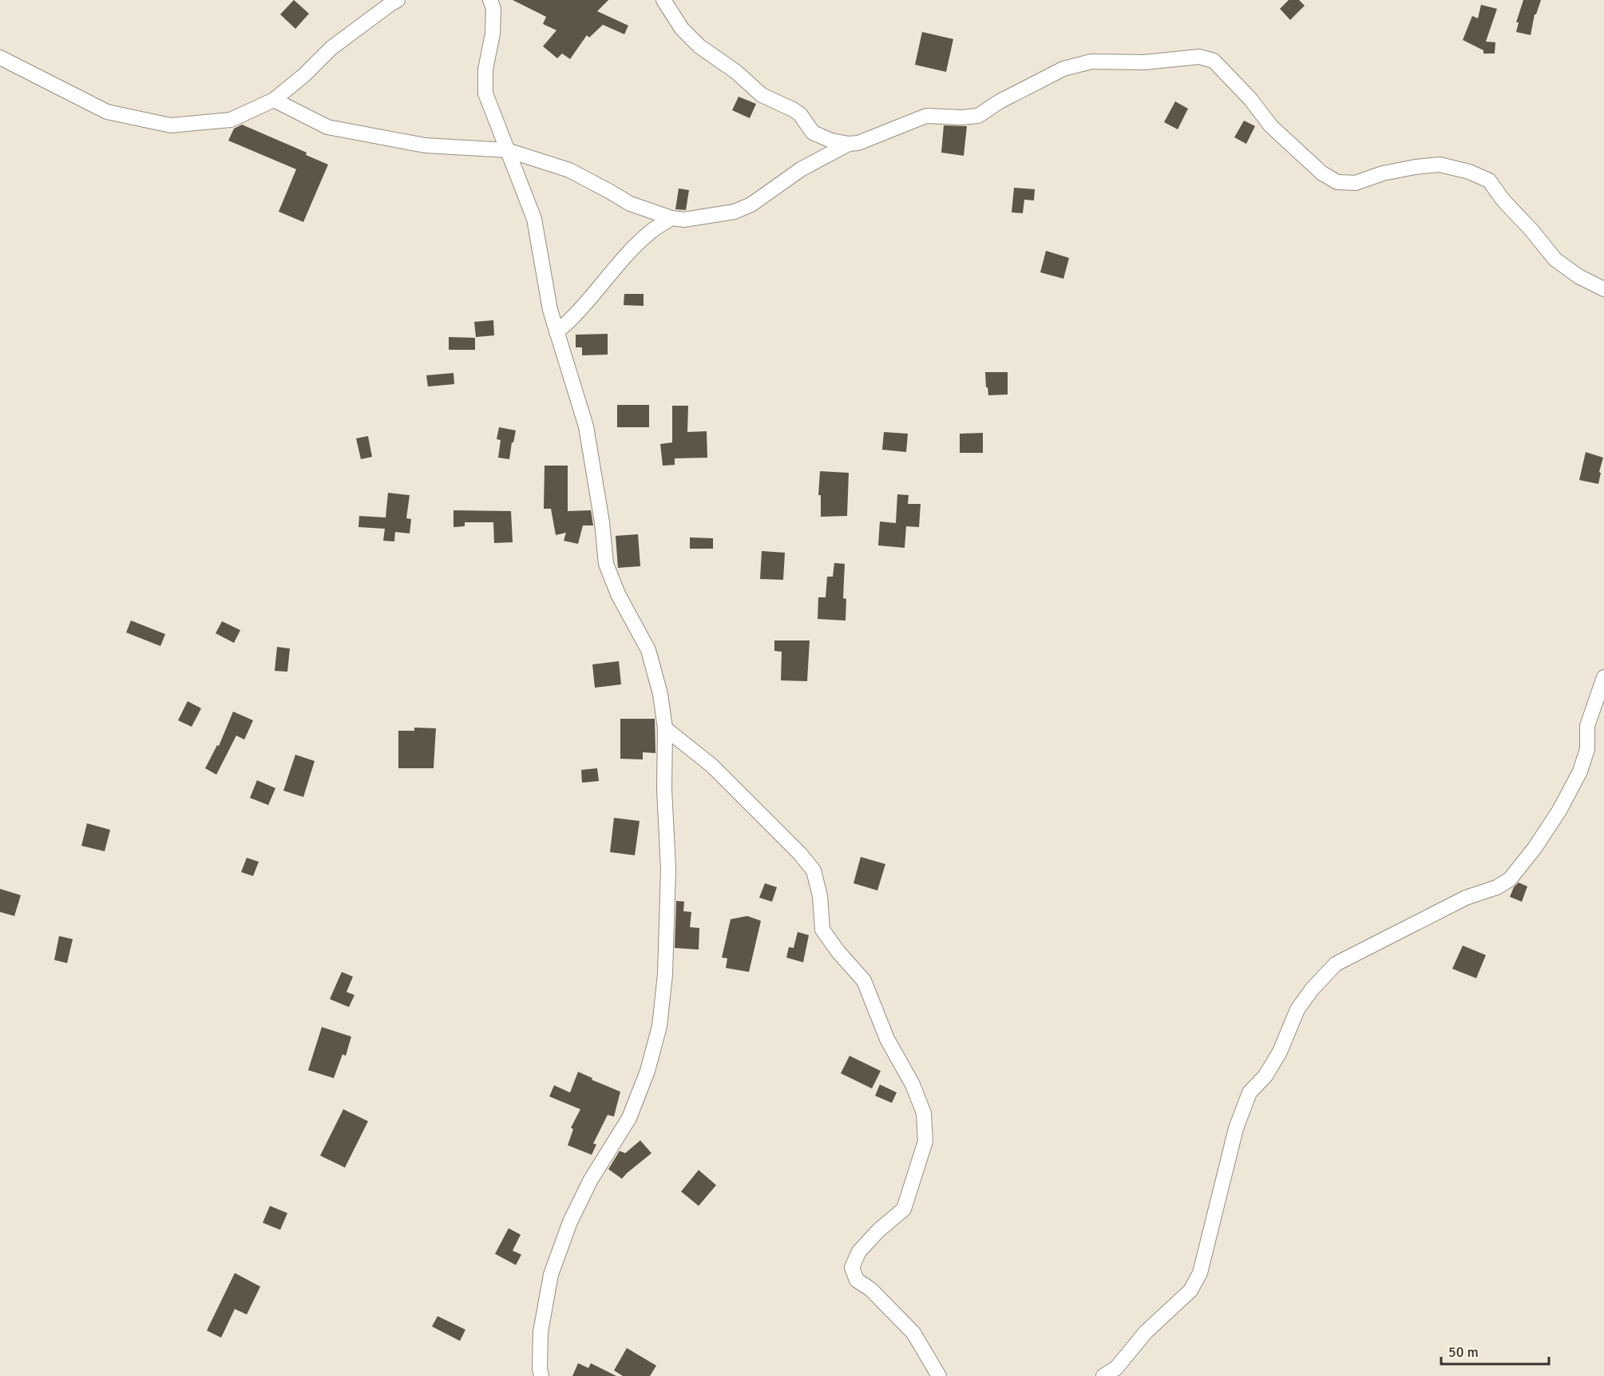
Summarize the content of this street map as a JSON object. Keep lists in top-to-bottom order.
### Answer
{
  "scale_bar": "50 m"
}
